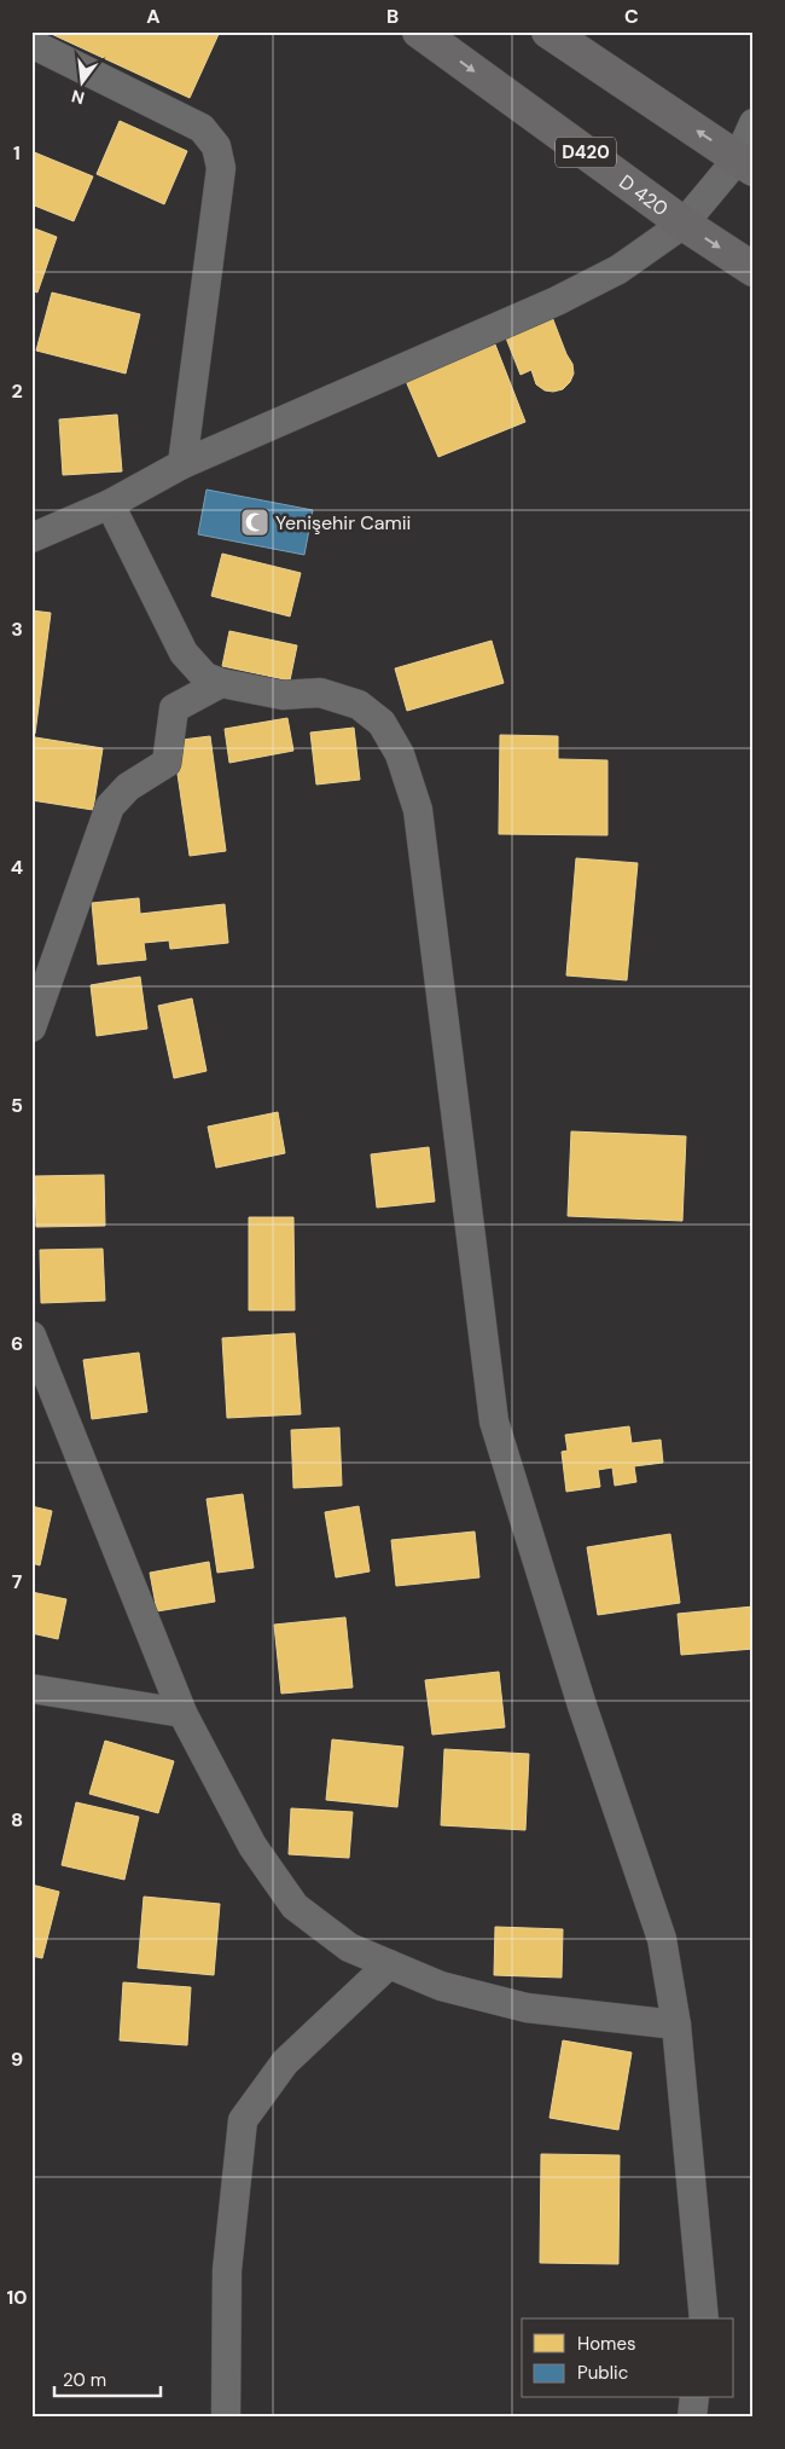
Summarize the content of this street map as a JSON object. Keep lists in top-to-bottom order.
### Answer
{
  "streets": {
    "highway": ["D420", "D 420"]
  },
  "places": {
    "mosque": ["Yenişehir Camii"]
  },
  "legend": ["Homes", "Public"],
  "scale_bar": "20 m",
  "north": "bottom",
  "grid": {
    "columns": ["A", "B", "C"],
    "rows": [
      "1",
      "2",
      "3",
      "4",
      "5",
      "6",
      "7",
      "8",
      "9",
      "10"
    ]
  }
}
